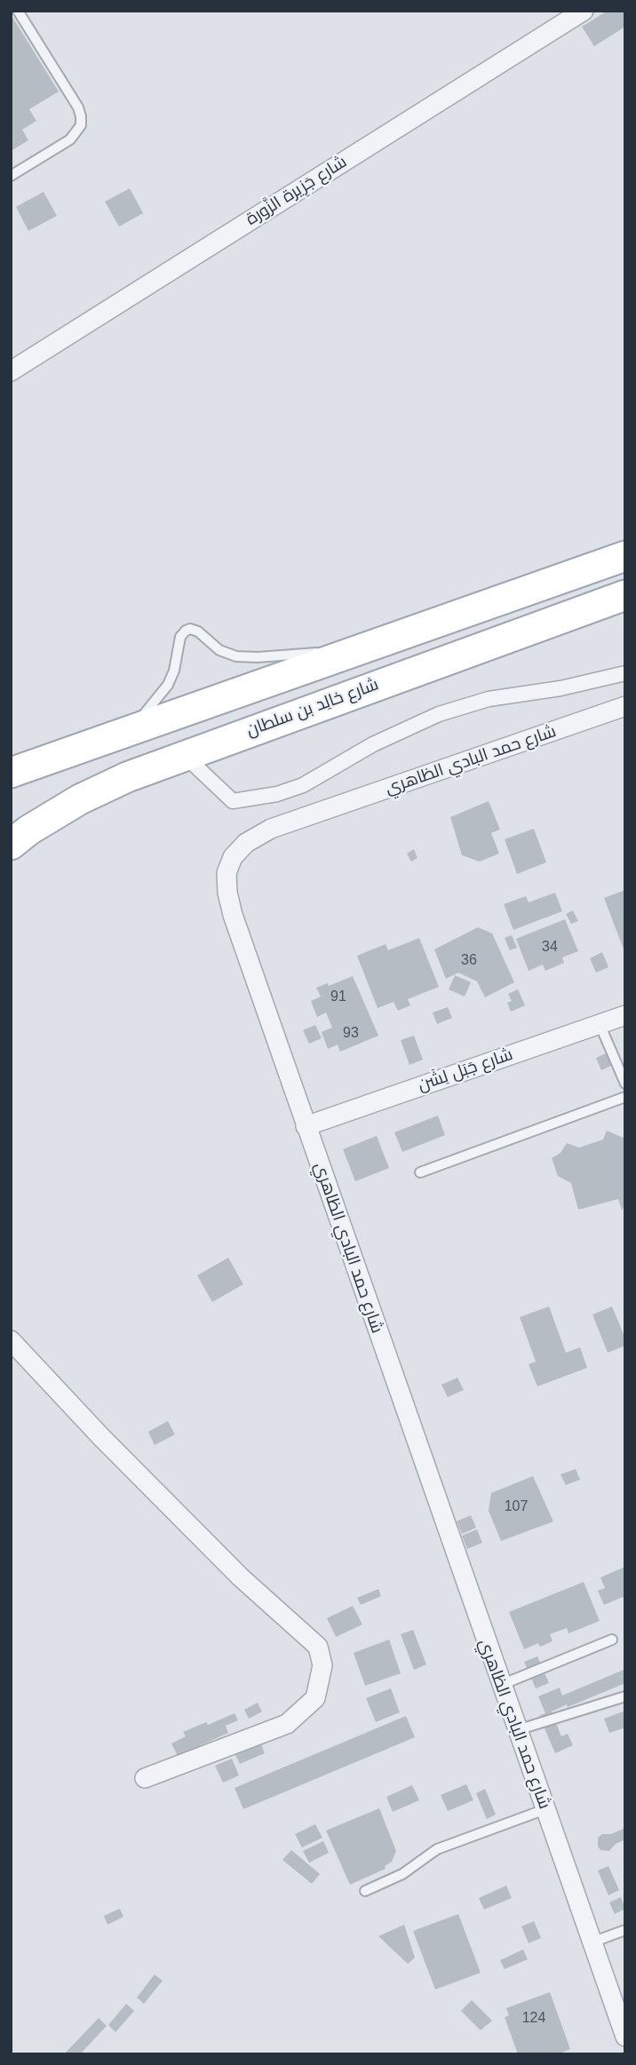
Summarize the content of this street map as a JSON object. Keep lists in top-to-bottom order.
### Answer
{
  "streets": {
    "main road": ["شارع خالِد بن سلطان"],
    "street": ["شارع جَزِيرة الزَّورة", "شارع حمد البادي الظاهري", "شارع جَبَل لِشَن"]
  },
  "crossings": [
    ["شارع حمد البادي الظاهري", "شارع جَبَل لِشَن"]
  ],
  "house_numbers": [
    "34",
    "36",
    "91",
    "93",
    "107",
    "124"
  ]
}
